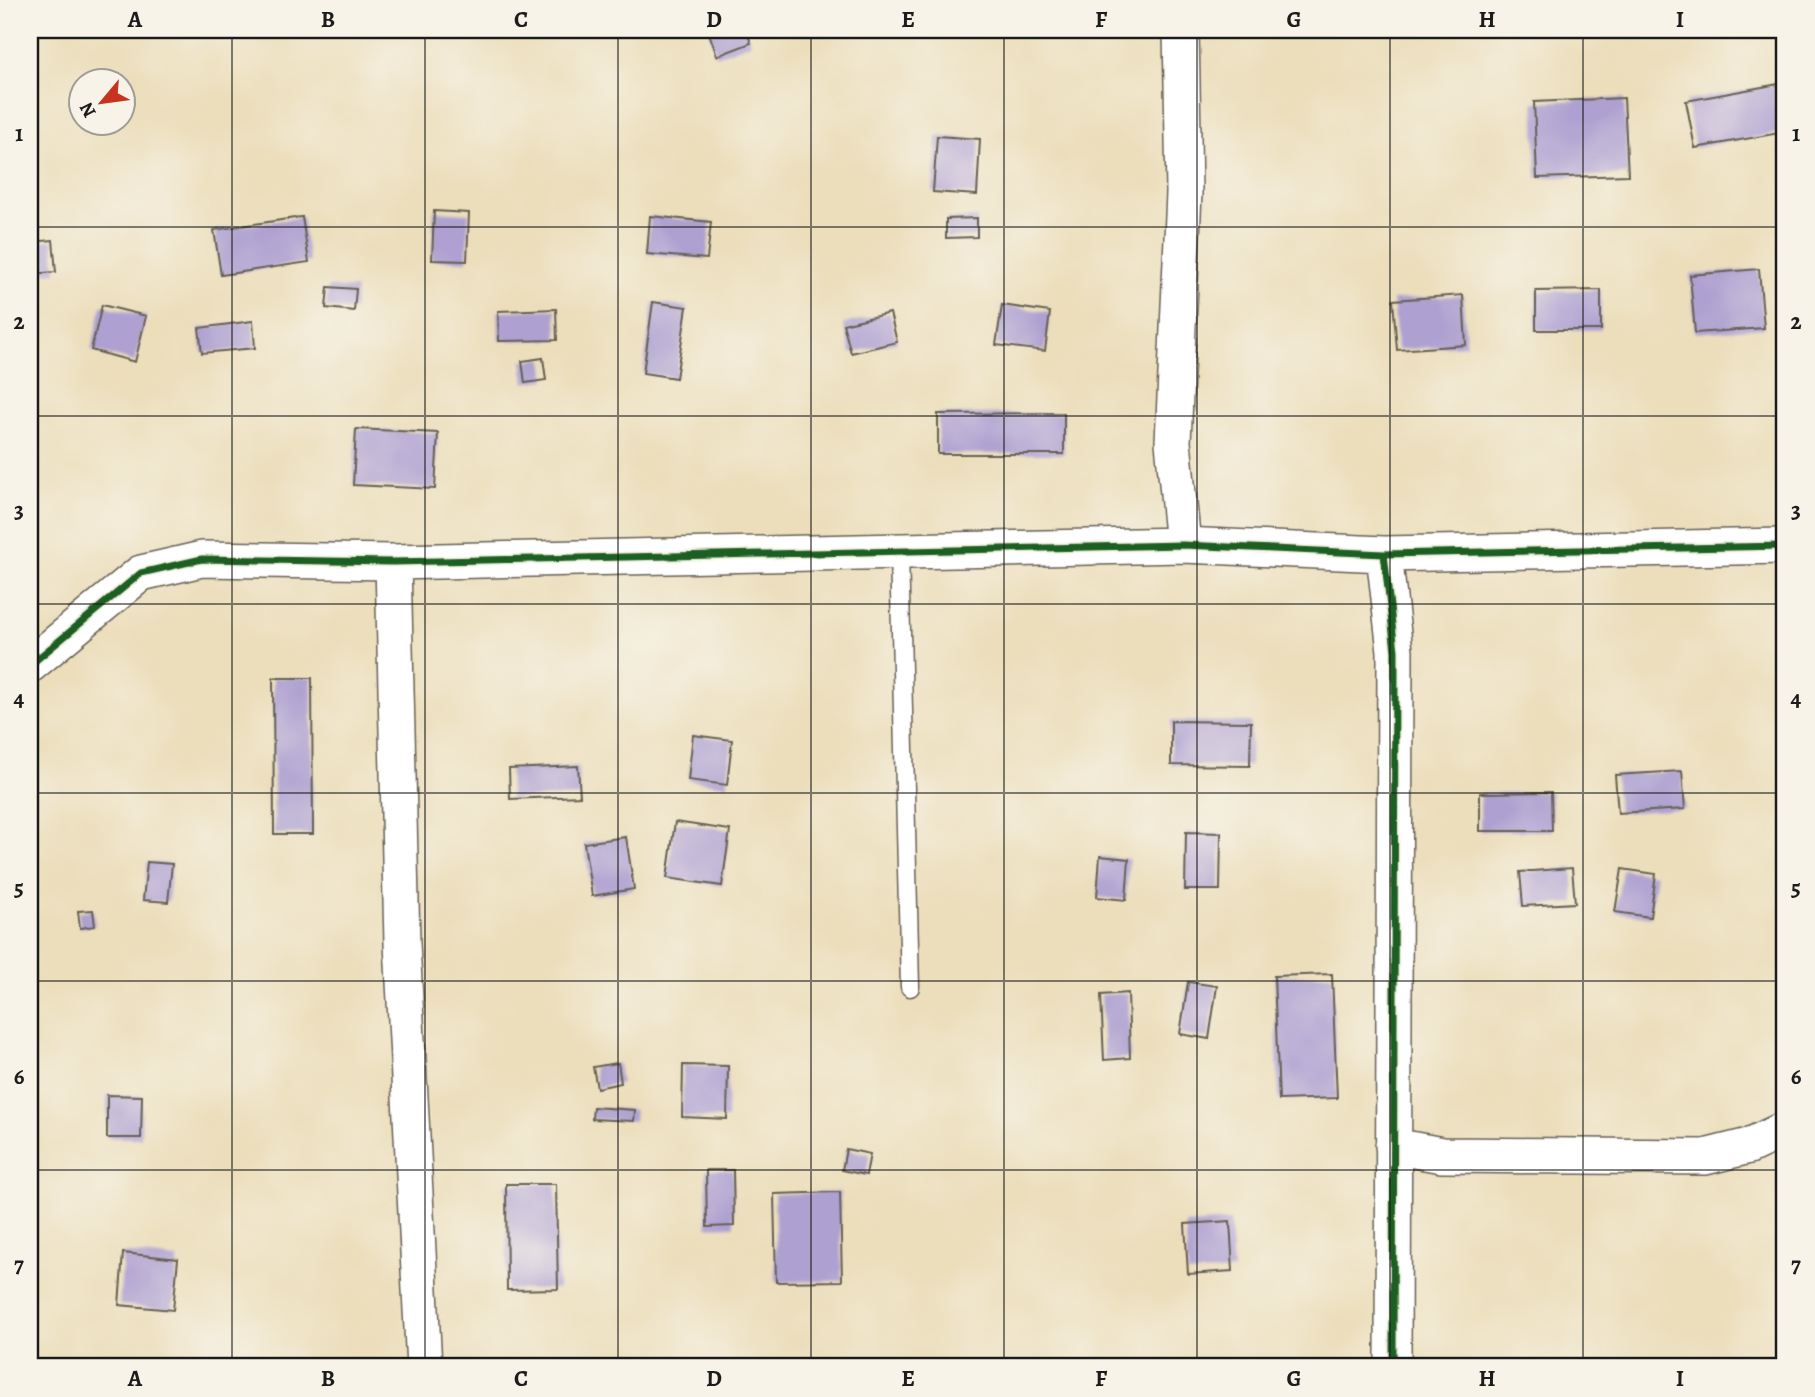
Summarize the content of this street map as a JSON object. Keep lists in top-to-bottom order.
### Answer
{
  "north": "bottom left",
  "grid": {
    "columns": [
      "A",
      "B",
      "C",
      "D",
      "E",
      "F",
      "G",
      "H",
      "I"
    ],
    "rows": [
      "1",
      "2",
      "3",
      "4",
      "5",
      "6",
      "7"
    ]
  }
}
